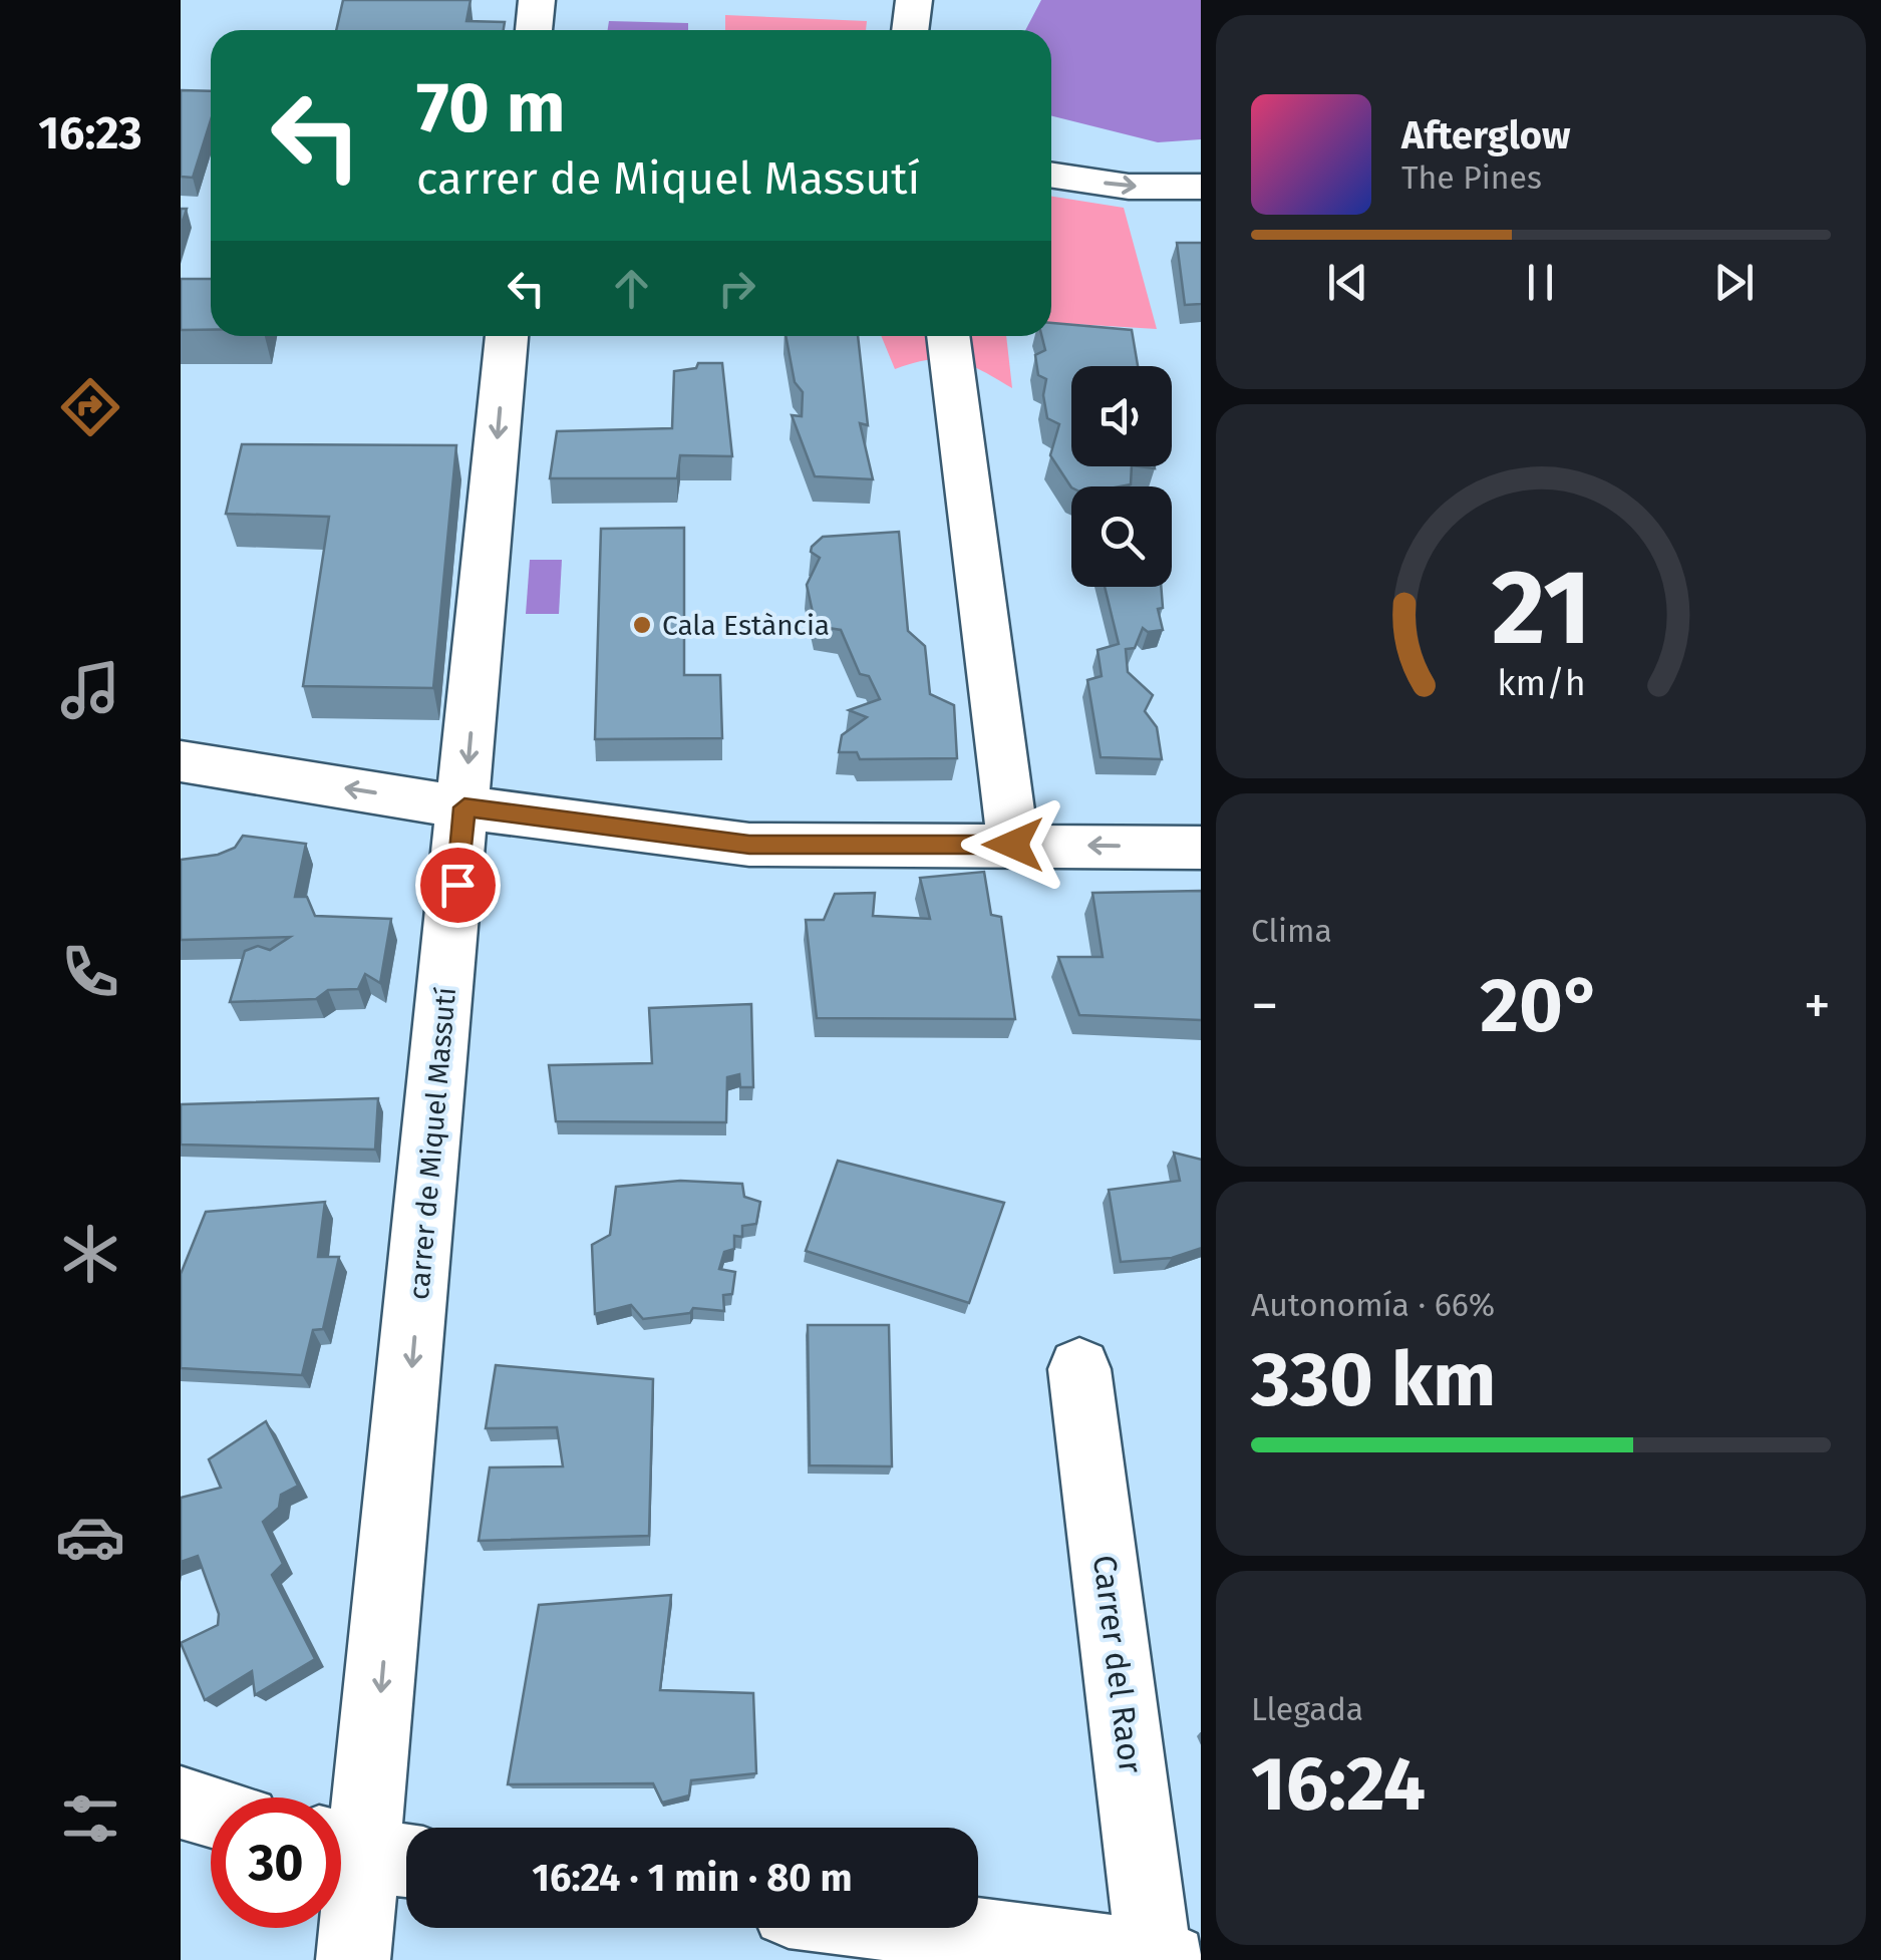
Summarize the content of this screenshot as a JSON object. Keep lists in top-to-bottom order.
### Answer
{
  "streets": {
    "street": ["carrer de Miquel Massutí", "Carrer del Raor"]
  },
  "one_way": ["carrer de Miquel Massutí"],
  "places": ["Cala Estància"],
  "page": {
    "tabs": "16:23",
    "turn": ["70 m", "carrer de Miquel Massutí"],
    "song": ["Afterglow", "The Pines"],
    "tile": [
      "Clima",
      ["Autonomía · 66%", "330 km"],
      ["Llegada", "16:24"]
    ],
    "heat": ["−", "20°", "+"],
    "limit": "30",
    "trip": "16:24 · 1 min · 80 m",
    "gauge": ["21", "km/h"]
  }
}
